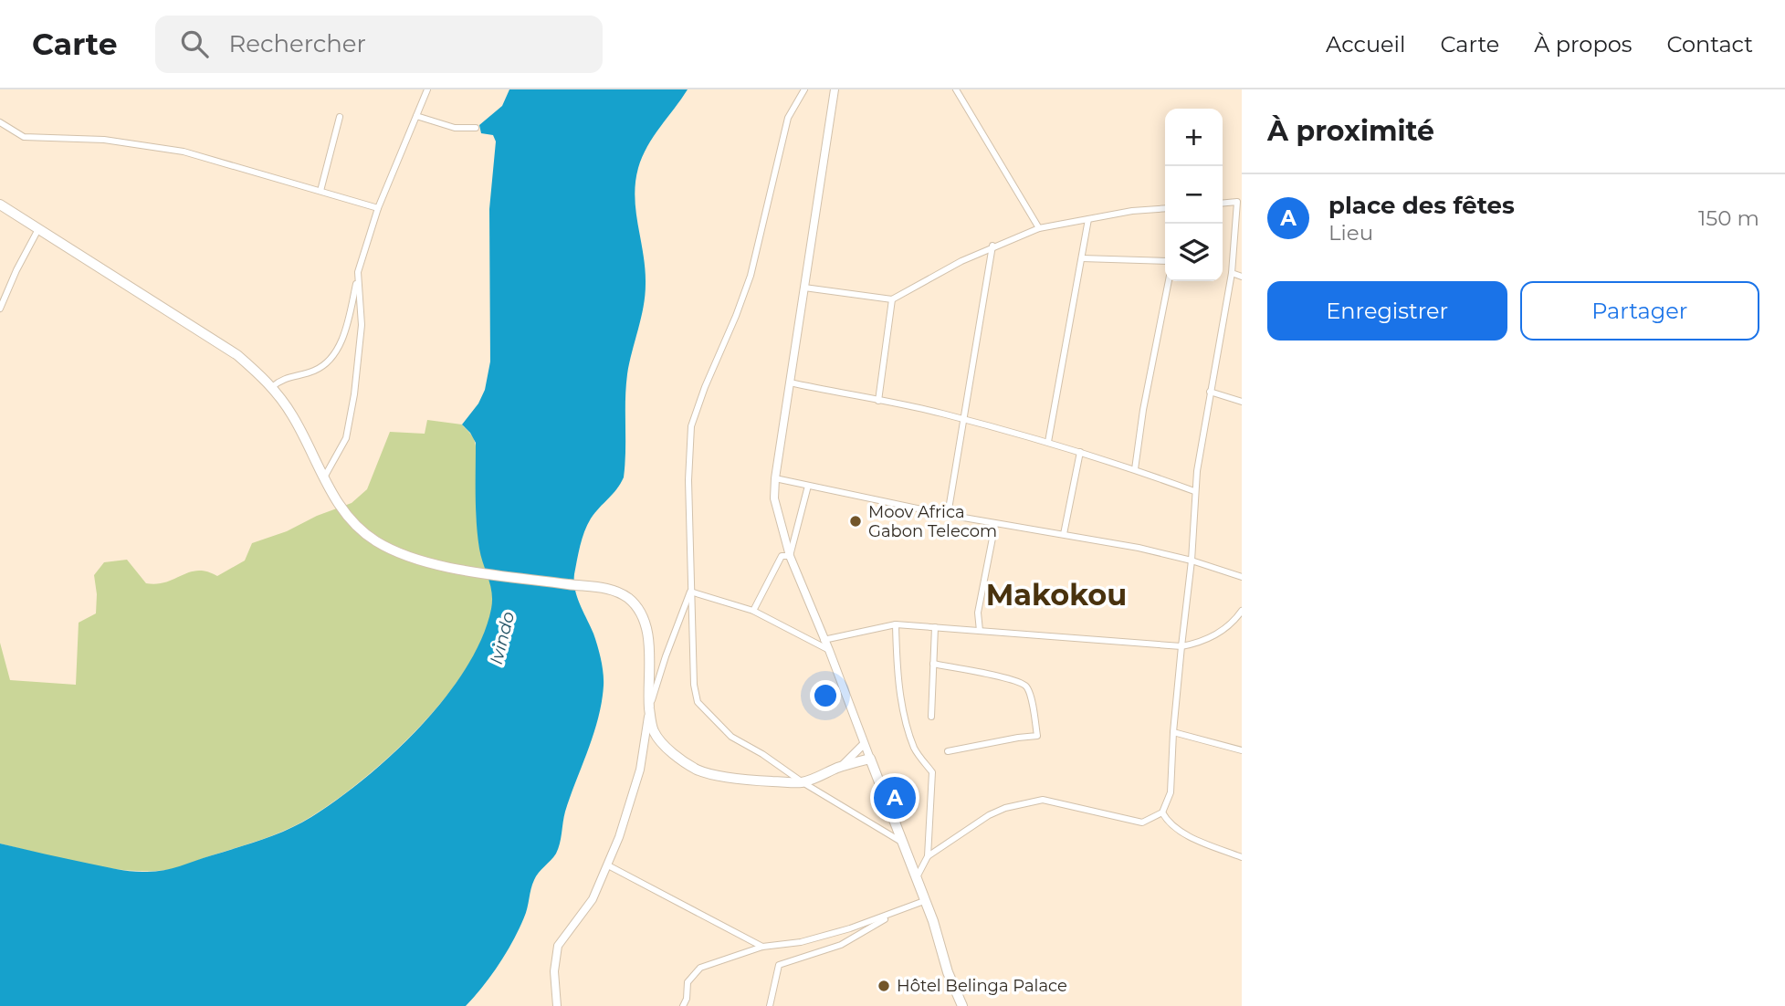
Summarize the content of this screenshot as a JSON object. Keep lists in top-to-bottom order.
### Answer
{
  "districts": ["Makokou"],
  "water": ["Ivindo"],
  "places": ["Moov Africa Gabon Telecom", "Hôtel Belinga Palace"],
  "page": {
    "header": "Carte",
    "search": "Rechercher",
    "nav": [
      "Accueil",
      "Carte",
      "À propos",
      "Contact"
    ],
    "heading": "À proximité",
    "map_buttons": ["+", "−"],
    "list": [
      {
        "mark": "A",
        "name": "place des fêtes",
        "note": "Lieu",
        "value": "150 m"
      }
    ],
    "buttons": ["Enregistrer", "Partager"],
    "pins": "A"
  }
}
